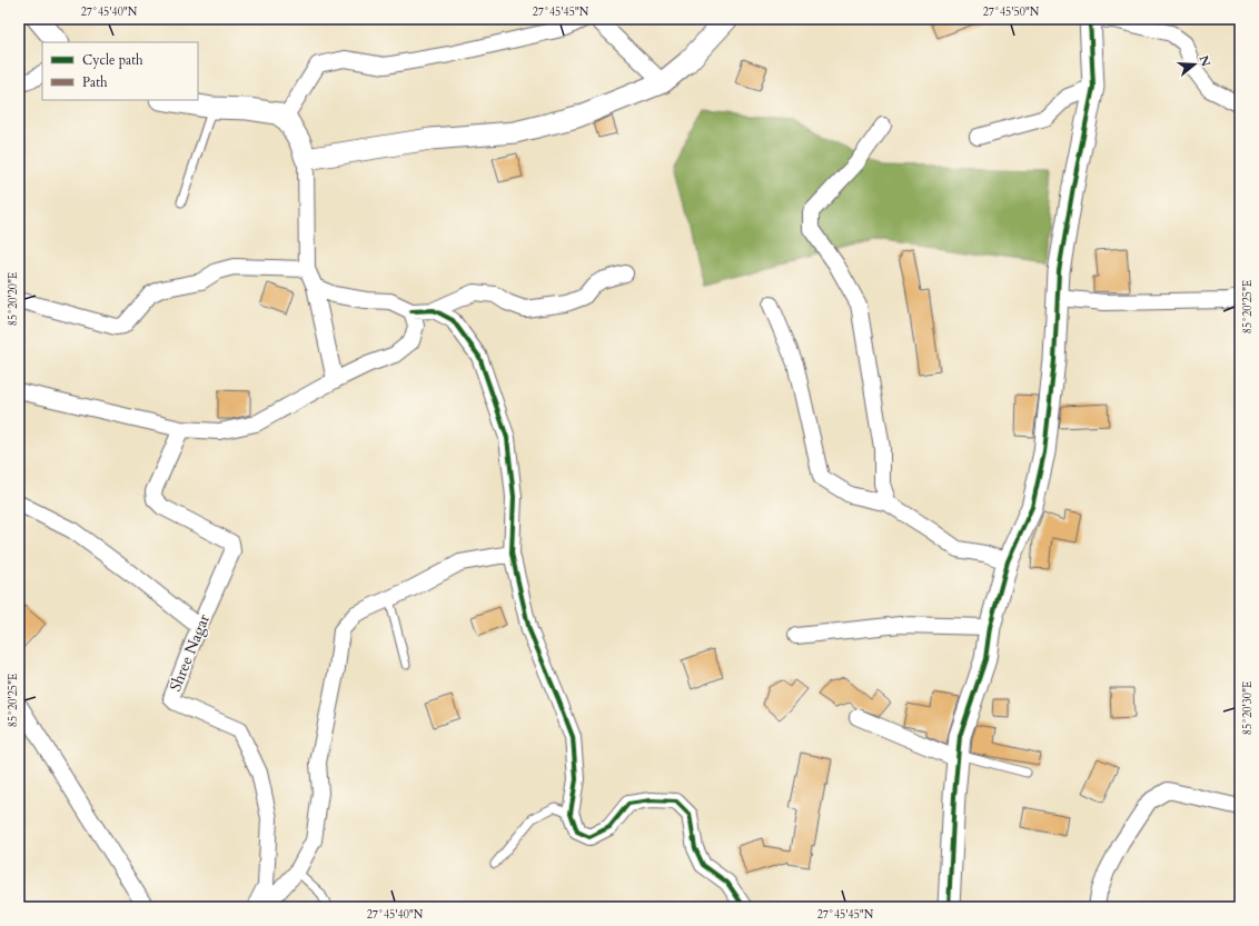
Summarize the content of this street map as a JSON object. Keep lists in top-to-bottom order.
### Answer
{
  "streets": {
    "street": ["Shree Nagar"]
  },
  "legend": ["Cycle path", "Path"],
  "north": "right",
  "coordinates": [
    "27°45'40\"N",
    "27°45'45\"N",
    "27°45'50\"N",
    "85°20'20\"E",
    "85°20'25\"E",
    "85°20'30\"E"
  ]
}
